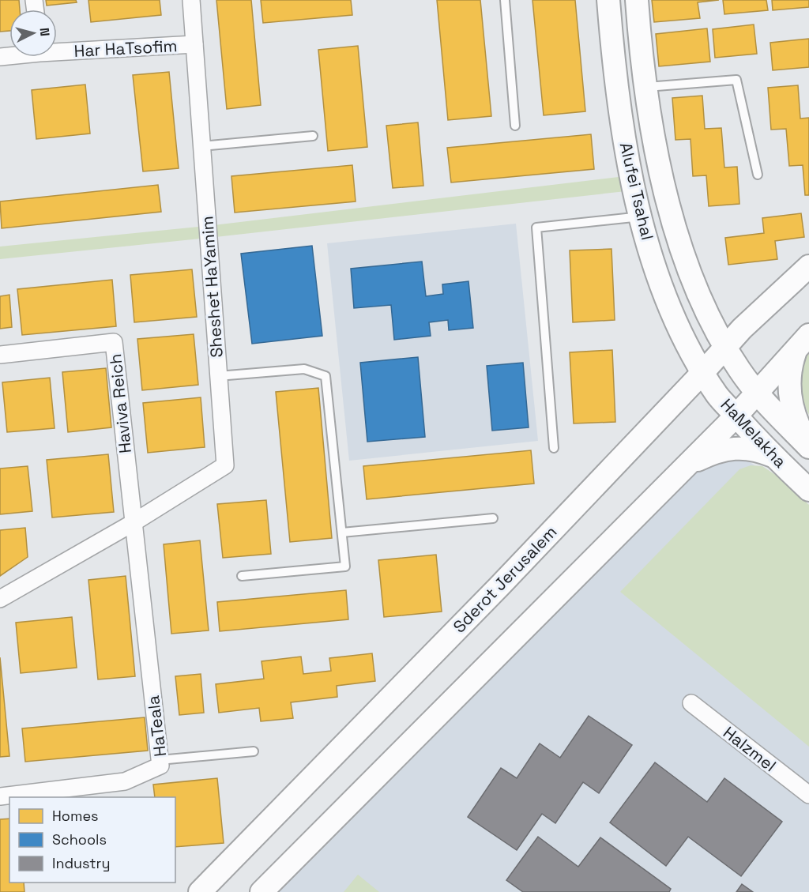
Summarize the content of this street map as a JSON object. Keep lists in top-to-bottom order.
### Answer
{
  "streets": {
    "main road": ["Alufei Tsahal", "HaMelakha", "Sderot Jerusalem"],
    "street": [
      "Har HaTsofim",
      "Sheshet HaYamim",
      "Haviva Reich",
      "HaTeala",
      "HaIzmel"
    ]
  },
  "crossings": [
    ["Har HaTsofim", "Sheshet HaYamim"],
    ["Alufei Tsahal", "HaMelakha"],
    ["Alufei Tsahal", "Sderot Jerusalem"],
    ["Sheshet HaYamim", "Haviva Reich"],
    ["Sheshet HaYamim", "HaTeala"],
    ["Haviva Reich", "HaTeala"],
    ["HaMelakha", "Sderot Jerusalem"]
  ],
  "legend": ["Homes", "Schools", "Industry"],
  "north": "right"
}
